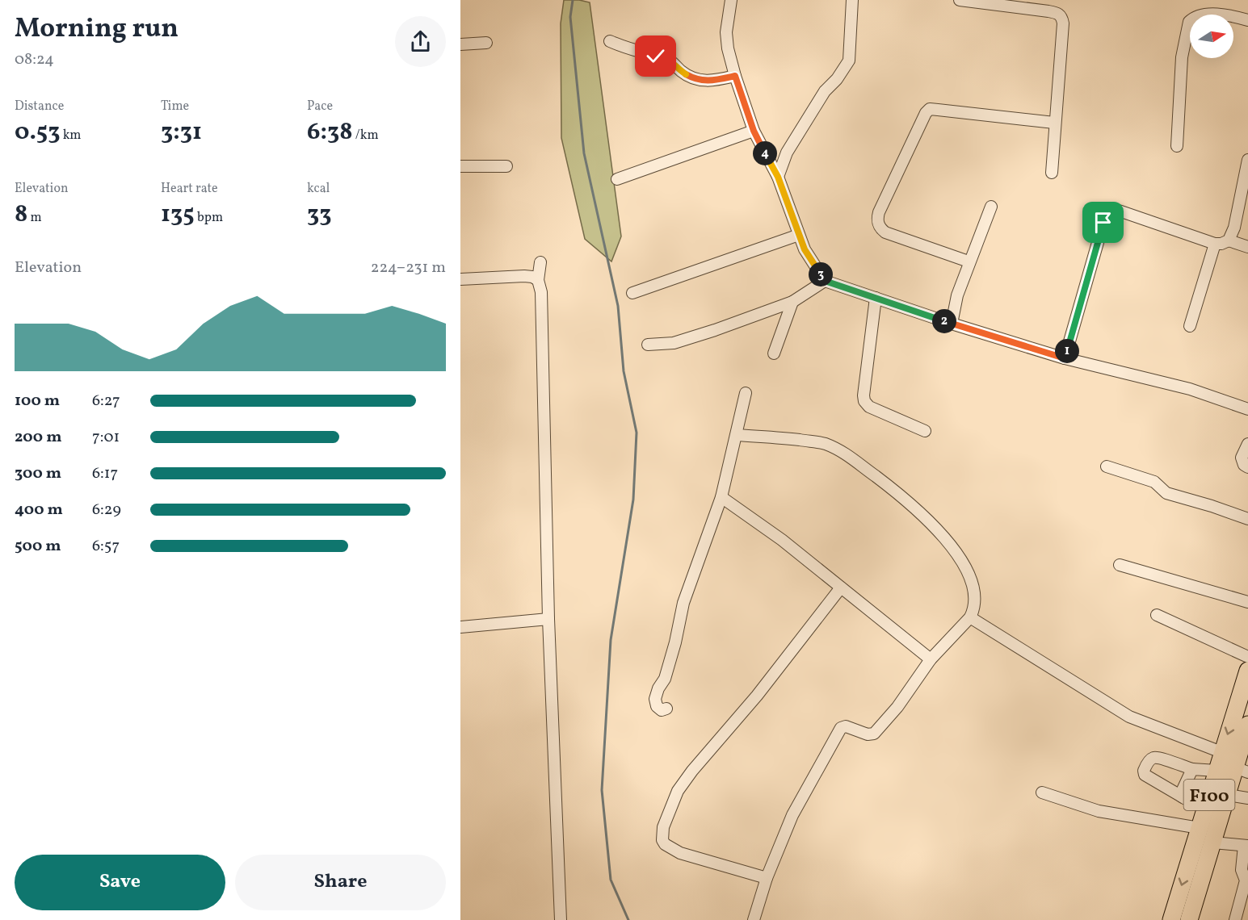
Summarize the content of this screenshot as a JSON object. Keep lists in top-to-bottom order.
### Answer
{
  "streets": {
    "highway": ["F100"]
  },
  "north": "right",
  "page": {
    "heading": ["Morning run", "08:24"],
    "stats": [
      ["Distance", "0.53 km"],
      ["Time", "3:31"],
      ["Pace", "6:38 /km"],
      ["Elevation", "8 m"],
      ["Heart rate", "135 bpm"],
      ["kcal", "33"]
    ],
    "pins": [
      "4",
      "3",
      "2",
      "1"
    ],
    "chart": ["Elevation", "224–231 m"],
    "list": [
      {
        "name": "100 m",
        "note": "6:27"
      },
      {
        "name": "200 m",
        "note": "7:01"
      },
      {
        "name": "300 m",
        "note": "6:17"
      },
      {
        "name": "400 m",
        "note": "6:29"
      },
      {
        "name": "500 m",
        "note": "6:57"
      }
    ],
    "buttons": ["Save", "Share"]
  }
}
